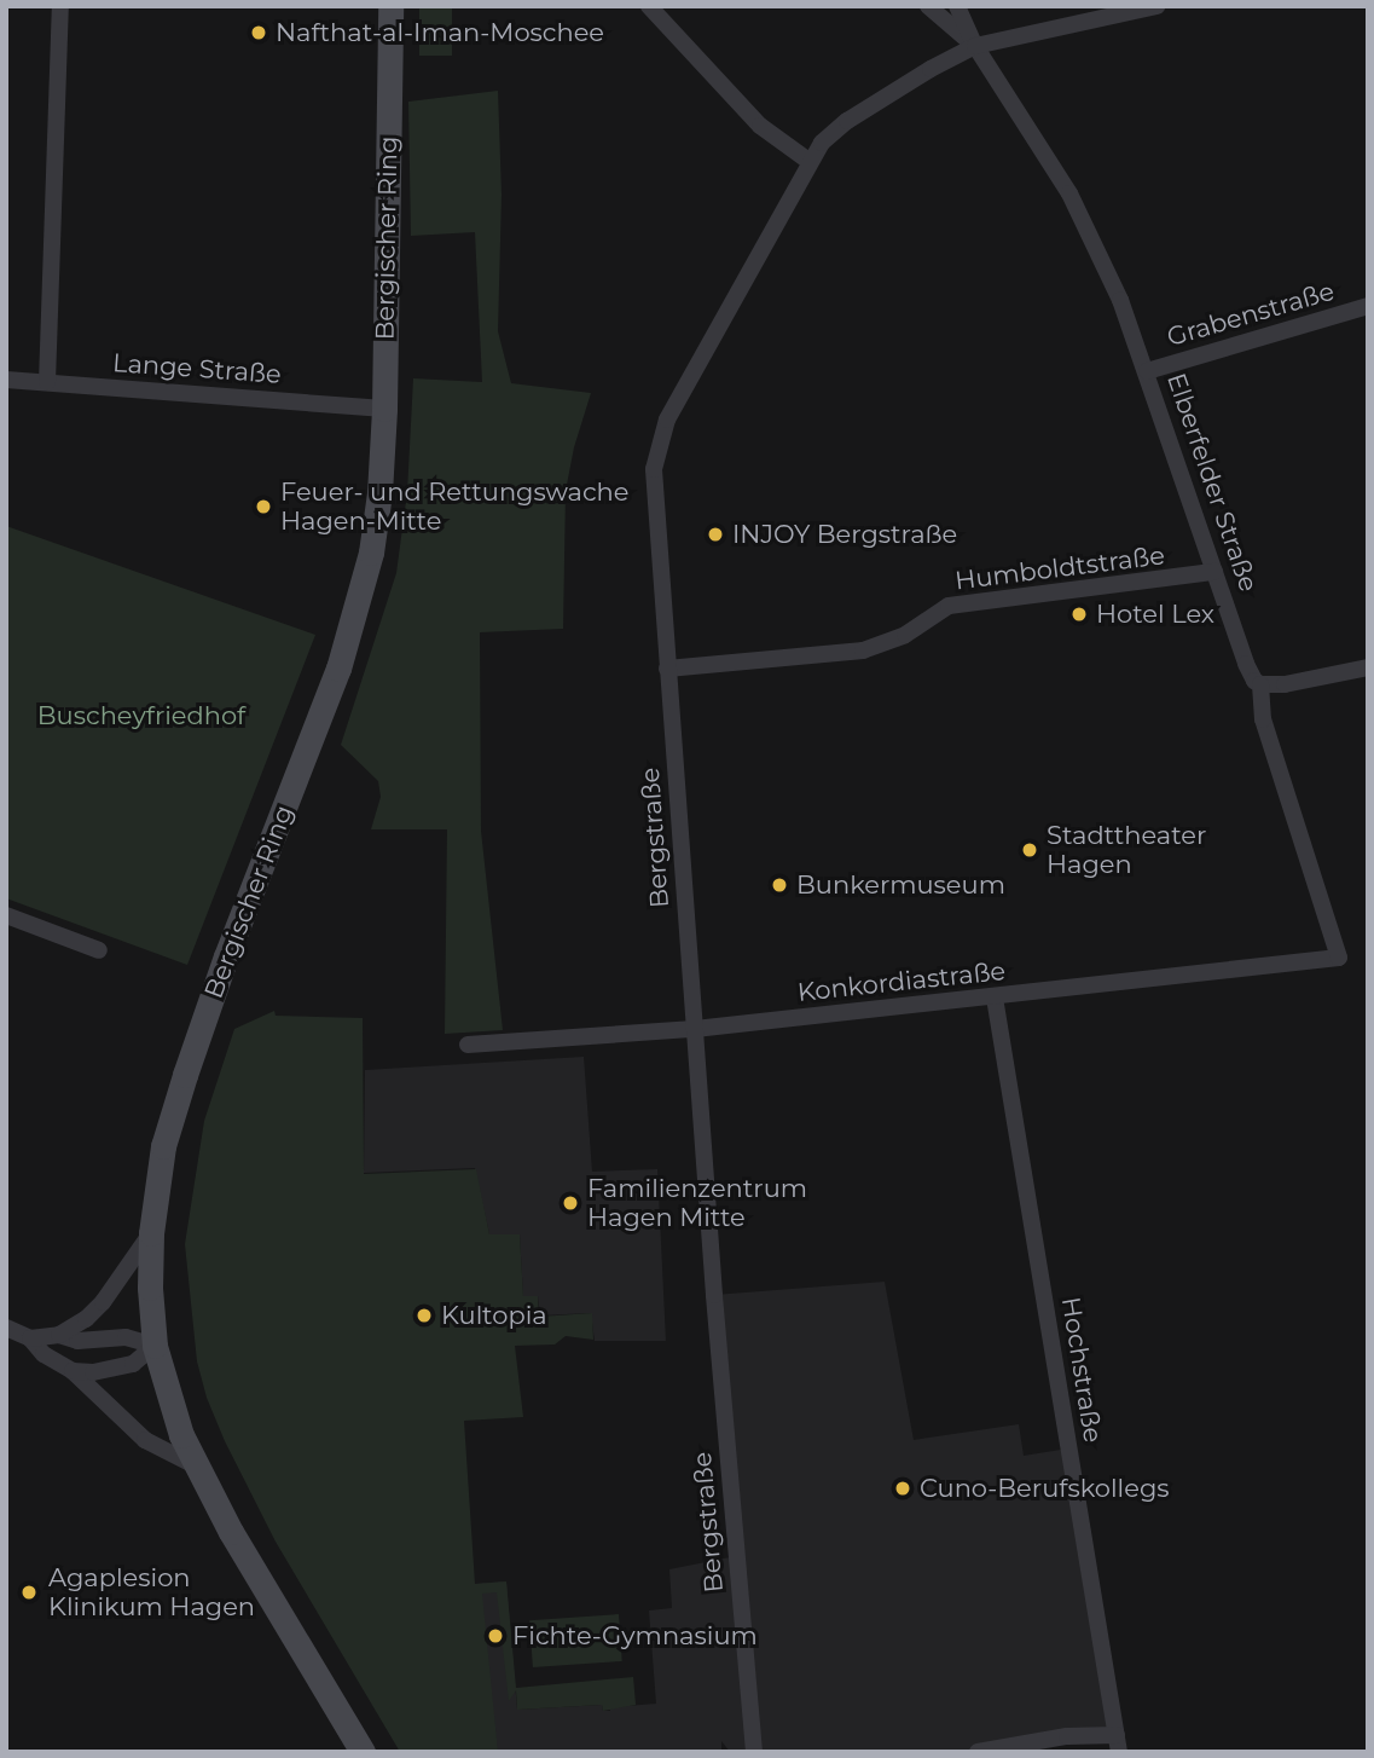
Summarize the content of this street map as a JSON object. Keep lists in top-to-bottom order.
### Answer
{
  "streets": {
    "main road": ["Bergischer Ring"],
    "street": [
      "Grabenstraße",
      "Lange Straße",
      "Elberfelder Straße",
      "Humboldtstraße",
      "Bergstraße",
      "Konkordiastraße",
      "Hochstraße"
    ]
  },
  "crossings": [
    ["Bergischer Ring", "Lange Straße"],
    ["Grabenstraße", "Elberfelder Straße"],
    ["Elberfelder Straße", "Humboldtstraße"],
    ["Elberfelder Straße", "Bergstraße"],
    ["Elberfelder Straße", "Konkordiastraße"],
    ["Humboldtstraße", "Bergstraße"],
    ["Bergstraße", "Konkordiastraße"],
    ["Konkordiastraße", "Hochstraße"]
  ],
  "parks": ["Buscheyfriedhof"],
  "places": [
    "Nafthat-al-Iman-Moschee",
    "Feuer- und Rettungswache Hagen-Mitte",
    "INJOY Bergstraße",
    "Hotel Lex",
    "Stadttheater Hagen",
    "Bunkermuseum",
    "Familienzentrum Hagen Mitte",
    "Kultopia",
    "Cuno-Berufskollegs",
    "Agaplesion Klinikum Hagen",
    "Fichte-Gymnasium"
  ]
}
